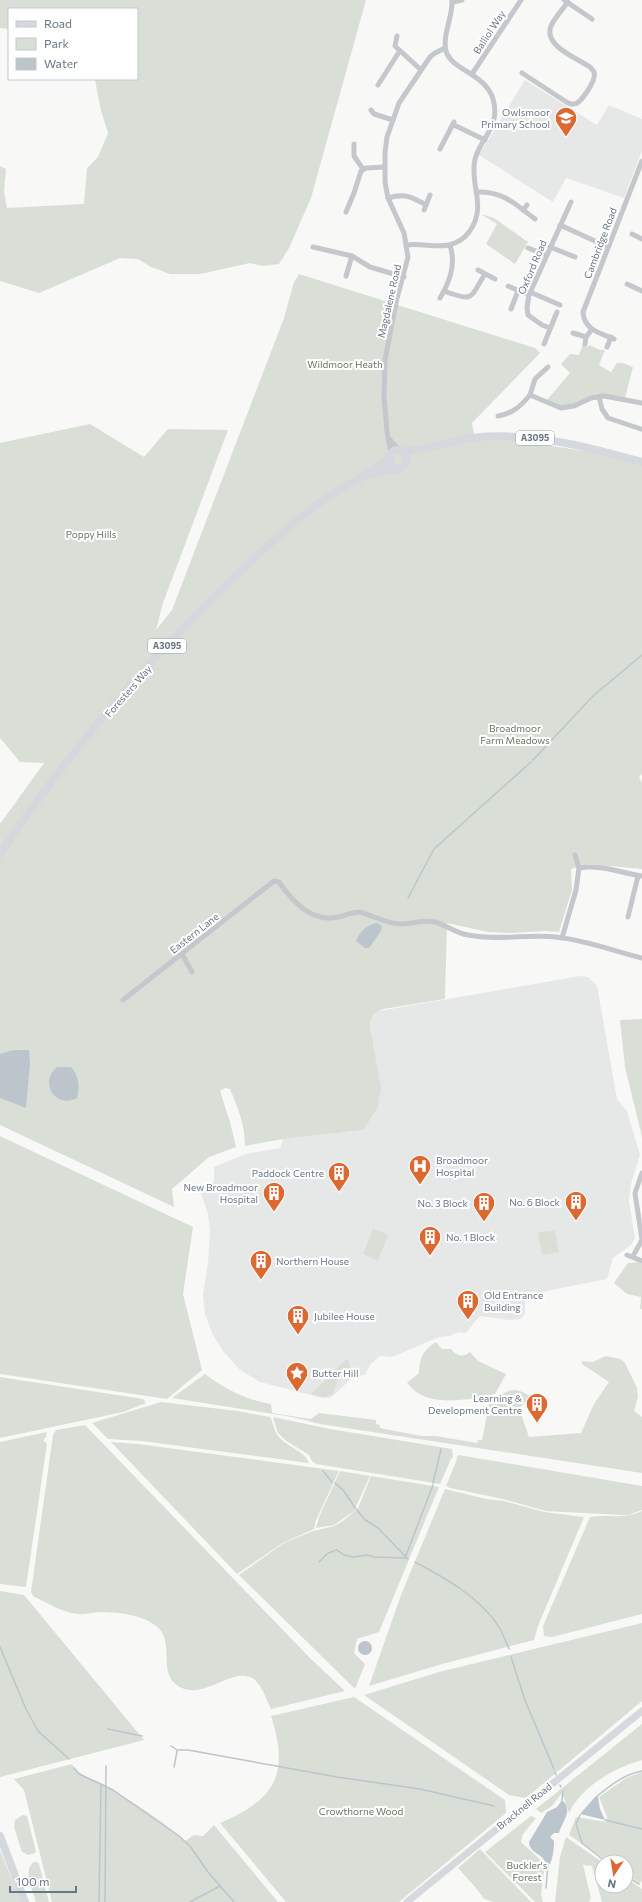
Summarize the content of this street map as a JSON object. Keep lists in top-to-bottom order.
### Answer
{
  "streets": {
    "main road": ["A3095", "Foresters Way", "Bracknell Road"],
    "street": [
      "Balliol Way",
      "Cambridge Road",
      "Oxford Road",
      "Magdalene Road",
      "Eastern Lane"
    ]
  },
  "crossings": [
    ["Magdalene Road", "A3095"],
    ["Magdalene Road", "Foresters Way"],
    ["A3095", "Foresters Way"]
  ],
  "parks": [
    "Wildmoor Heath",
    "Poppy Hills",
    "Broadmoor Farm Meadows",
    "Crowthorne Wood",
    "Buckler's Forest"
  ],
  "places": {
    "school or university": ["Owlsmoor Primary School"],
    "hospital": ["Broadmoor Hospital"],
    "building": [
      "Paddock Centre",
      "New Broadmoor Hospital",
      "No. 6 Block",
      "No. 3 Block",
      "No. 1 Block",
      "Northern House",
      "Old Entrance Building",
      "Jubilee House",
      "Learning & Development Centre"
    ],
    "place": ["Butter Hill"]
  },
  "legend": ["Road", "Park", "Water"],
  "scale_bar": "100 m",
  "north": "bottom"
}
